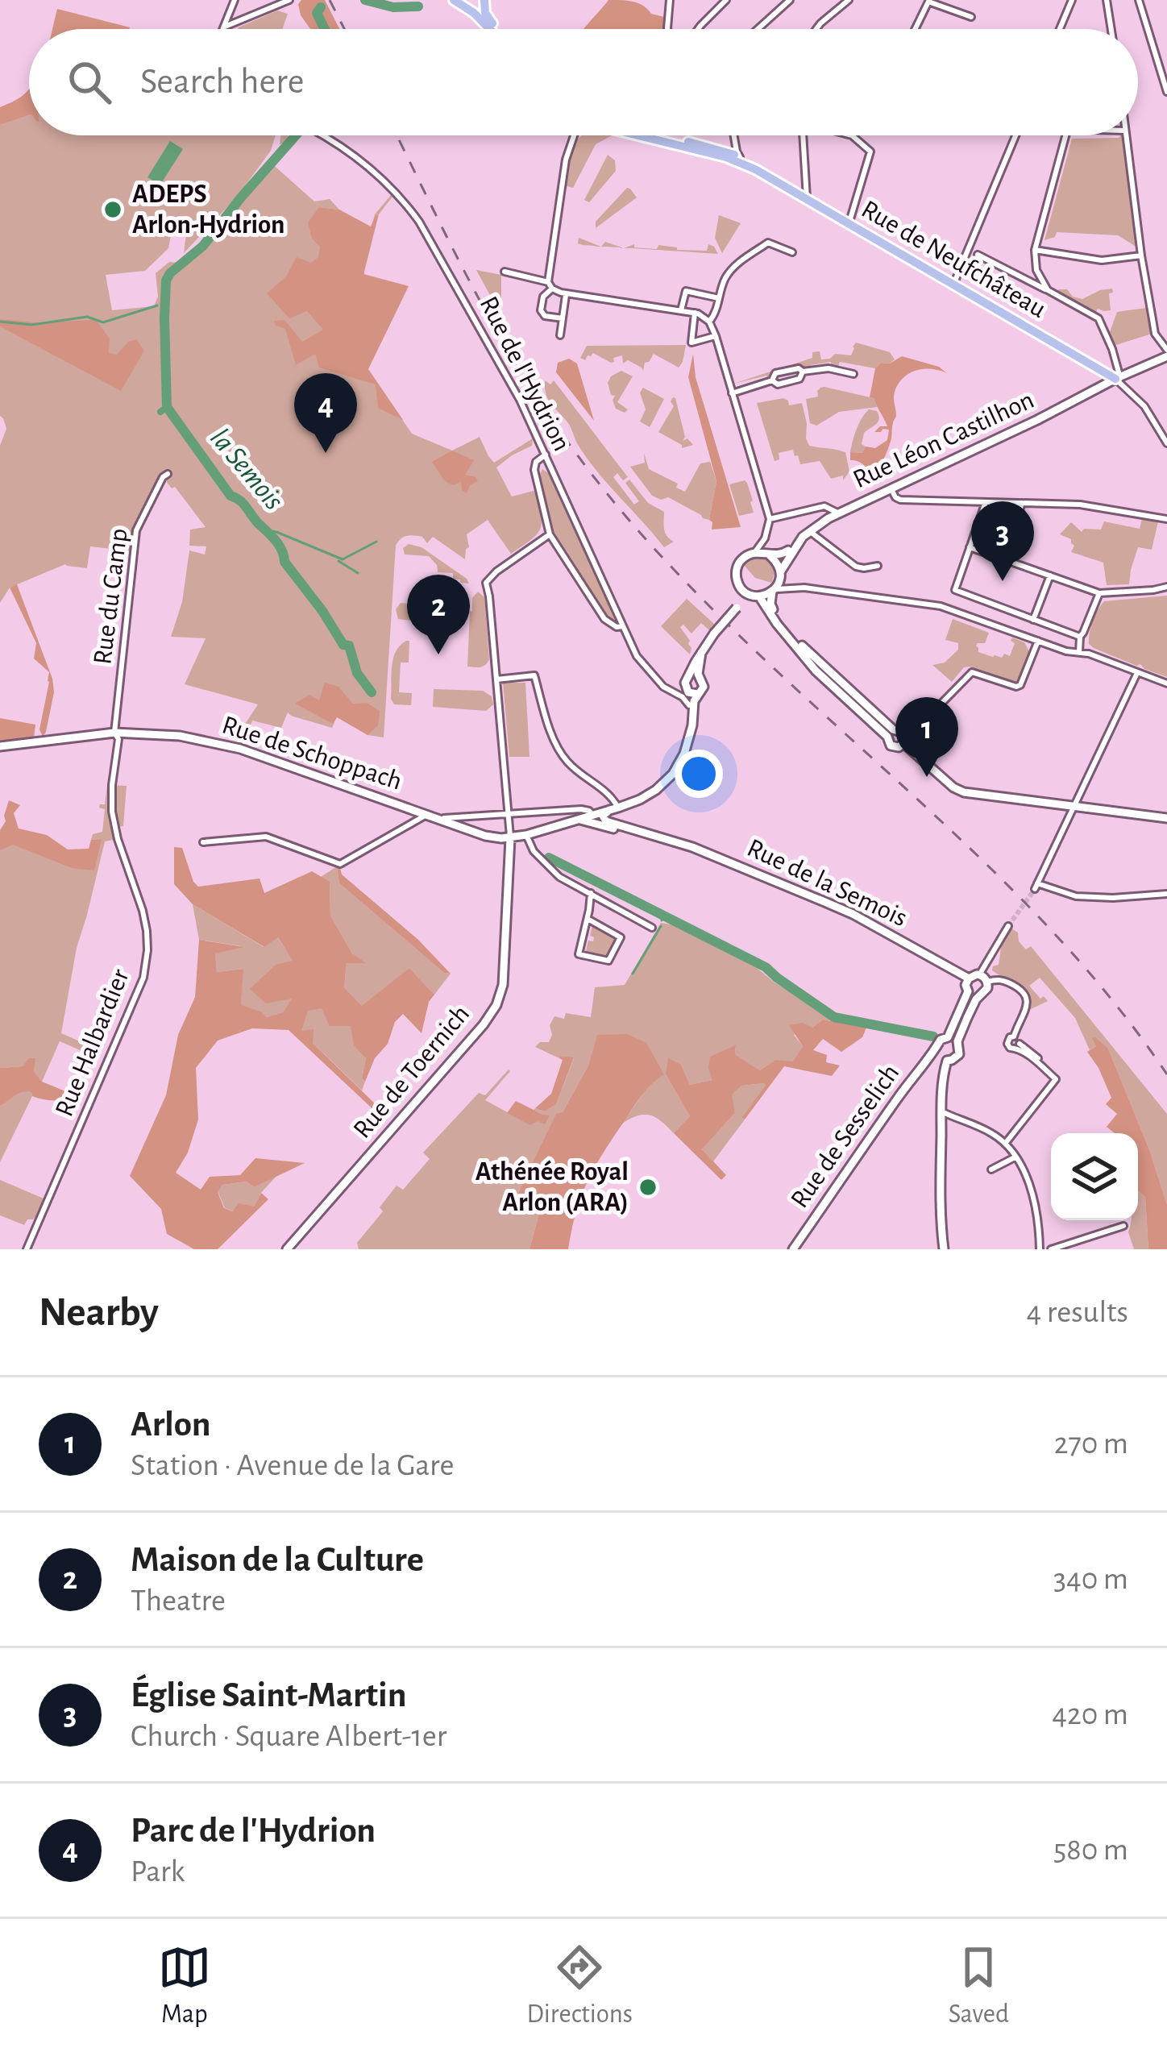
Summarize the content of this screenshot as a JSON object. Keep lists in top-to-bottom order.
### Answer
{
  "streets": {
    "main road": [
      "Rue de Neufchâteau",
      "Rue Léon Castilhon",
      "Rue de Schoppach",
      "Rue de la Semois",
      "Rue de Toernich",
      "Rue de Sesselich"
    ],
    "street": ["Rue de l'Hydrion", "Rue du Camp", "Rue Halbardier"]
  },
  "crossings": [
    ["Rue de Neufchâteau", "Rue Léon Castilhon"],
    ["Rue du Camp", "Rue de Schoppach"],
    ["Rue du Camp", "Rue Halbardier"],
    ["Rue de Schoppach", "Rue Halbardier"],
    ["Rue de Schoppach", "Rue de Toernich"]
  ],
  "water": ["la Semois"],
  "places": ["ADEPS Arlon-Hydrion", "Athénée Royal Arlon (ARA)"],
  "page": {
    "search": "Search here",
    "pins": [
      "4",
      "3",
      "2",
      "1"
    ],
    "heading": ["Nearby", "4 results"],
    "list": [
      {
        "mark": "1",
        "name": "Arlon",
        "note": "Station · Avenue de la Gare",
        "value": "270 m"
      },
      {
        "mark": "2",
        "name": "Maison de la Culture",
        "note": "Theatre",
        "value": "340 m"
      },
      {
        "mark": "3",
        "name": "Église Saint-Martin",
        "note": "Church · Square Albert-1er",
        "value": "420 m"
      },
      {
        "mark": "4",
        "name": "Parc de l'Hydrion",
        "note": "Park",
        "value": "580 m"
      }
    ],
    "nav": ["Map", "Directions", "Saved"]
  }
}
